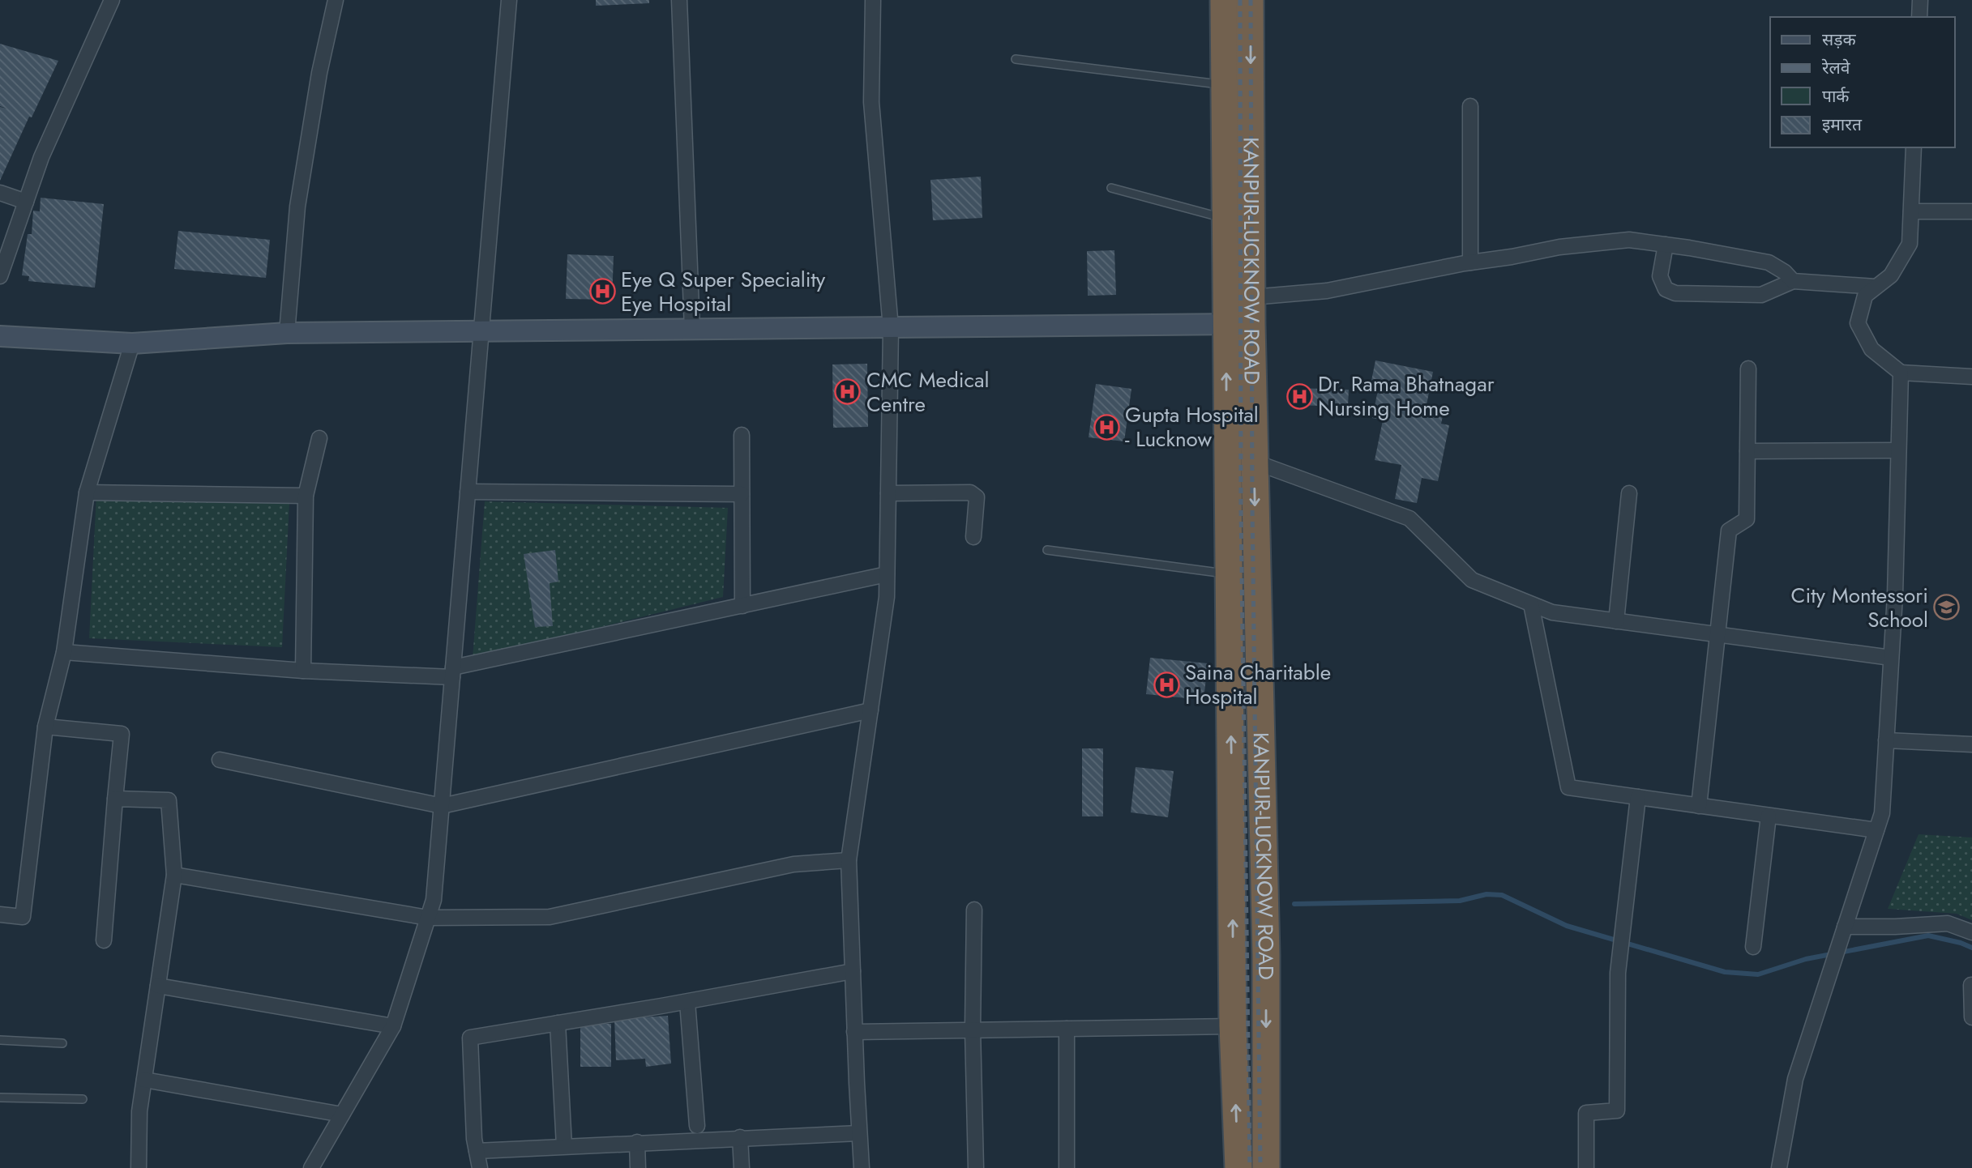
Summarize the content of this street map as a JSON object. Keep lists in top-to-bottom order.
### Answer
{
  "streets": {
    "highway": ["KANPUR-LUCKNOW ROAD"]
  },
  "places": {
    "hospital": [
      "Eye Q Super Speciality Eye Hospital",
      "CMC Medical Centre",
      "Dr. Rama Bhatnagar Nursing Home",
      "Gupta Hospital - Lucknow",
      "Saina Charitable Hospital"
    ],
    "school or university": ["City Montessori School"]
  },
  "legend": [
    "सड़क",
    "रेलवे",
    "पार्क",
    "इमारत"
  ]
}
